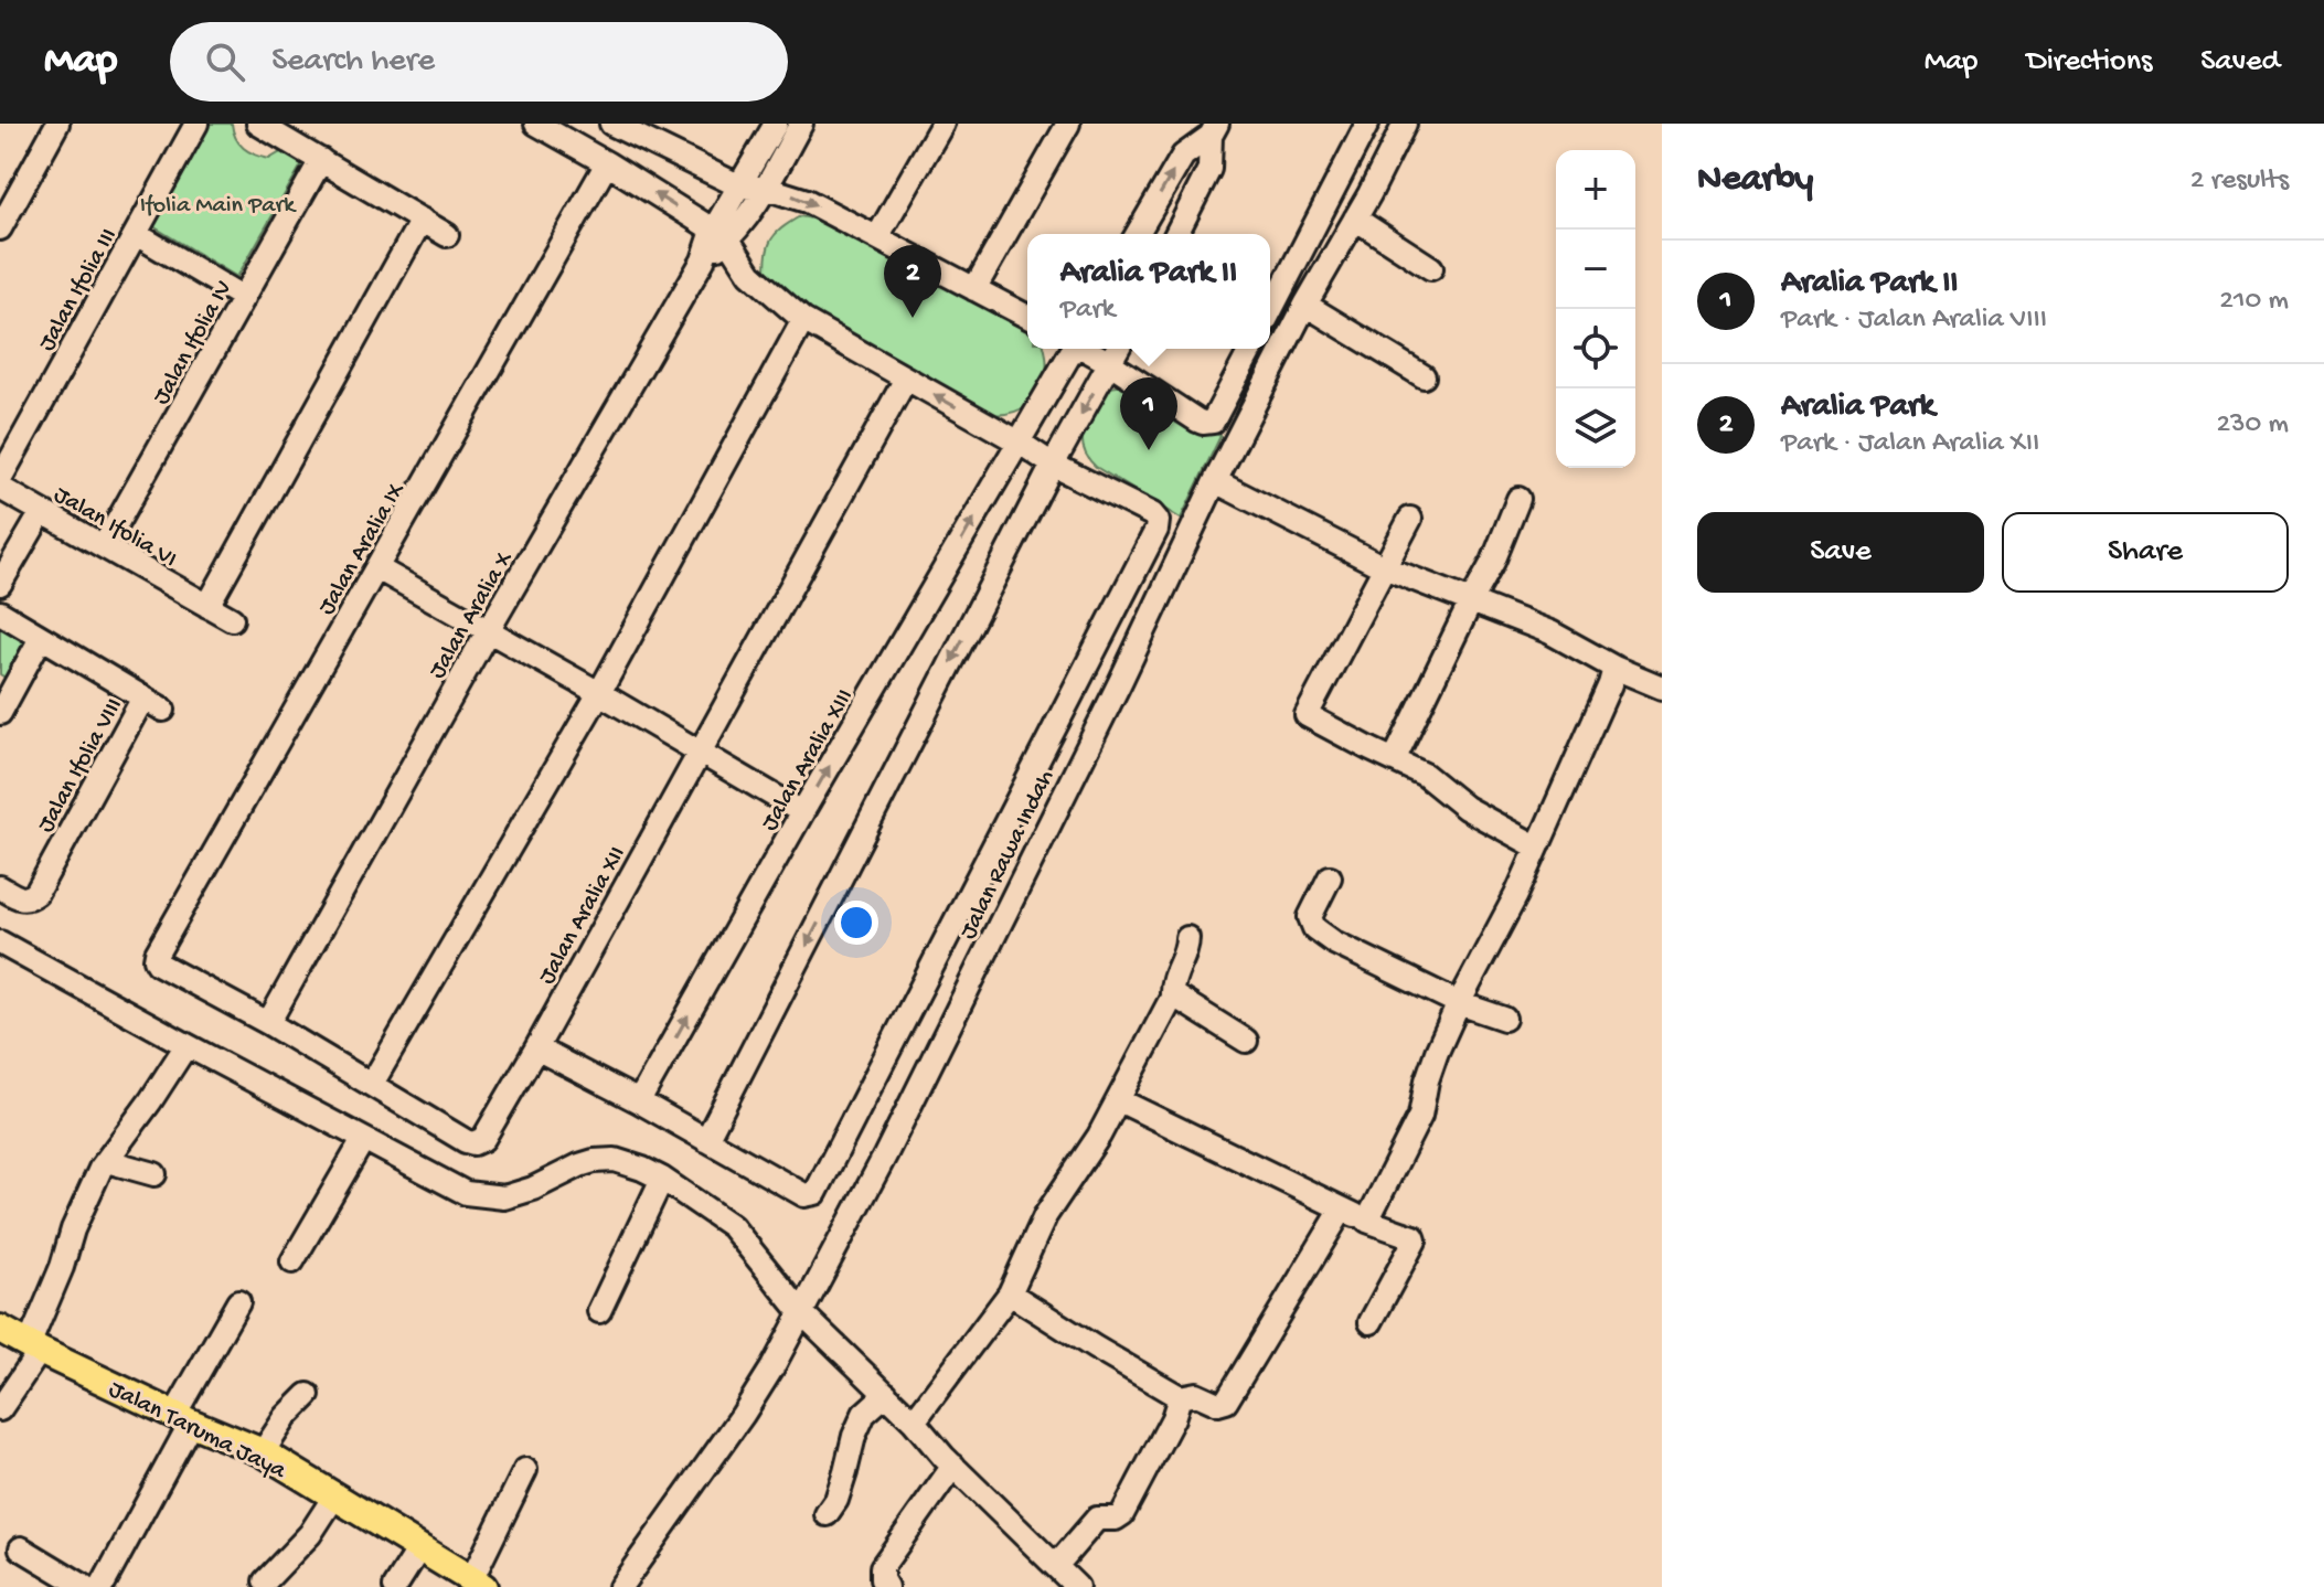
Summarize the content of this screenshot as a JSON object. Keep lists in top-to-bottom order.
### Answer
{
  "streets": {
    "main road": ["Jalan Taruma Jaya"],
    "street": [
      "Jalan Ifolia III",
      "Jalan Ifolia IV",
      "Jalan Ifolia VI",
      "Jalan Aralia IX",
      "Jalan Aralia X",
      "Jalan Aralia XIII",
      "Jalan Ifolia VIII",
      "Jalan Rawa Indah",
      "Jalan Aralia XII"
    ]
  },
  "crossings": [
    ["Jalan Ifolia IV", "Jalan Ifolia VI"],
    ["Jalan Aralia IX", "Jalan Aralia XII"],
    ["Jalan Aralia X", "Jalan Aralia XII"]
  ],
  "parks": ["Ifolia Main Park"],
  "page": {
    "header": "Map",
    "search": "Search here",
    "nav": ["Map", "Directions", "Saved"],
    "heading": ["Nearby", "2 results"],
    "map_buttons": ["+", "−"],
    "popup": ["Aralia Park II", "Park"],
    "list": [
      {
        "mark": "1",
        "name": "Aralia Park II",
        "note": "Park · Jalan Aralia VIII",
        "value": "210 m"
      },
      {
        "mark": "2",
        "name": "Aralia Park",
        "note": "Park · Jalan Aralia XII",
        "value": "230 m"
      }
    ],
    "pins": ["2", "1"],
    "buttons": ["Save", "Share"]
  }
}
